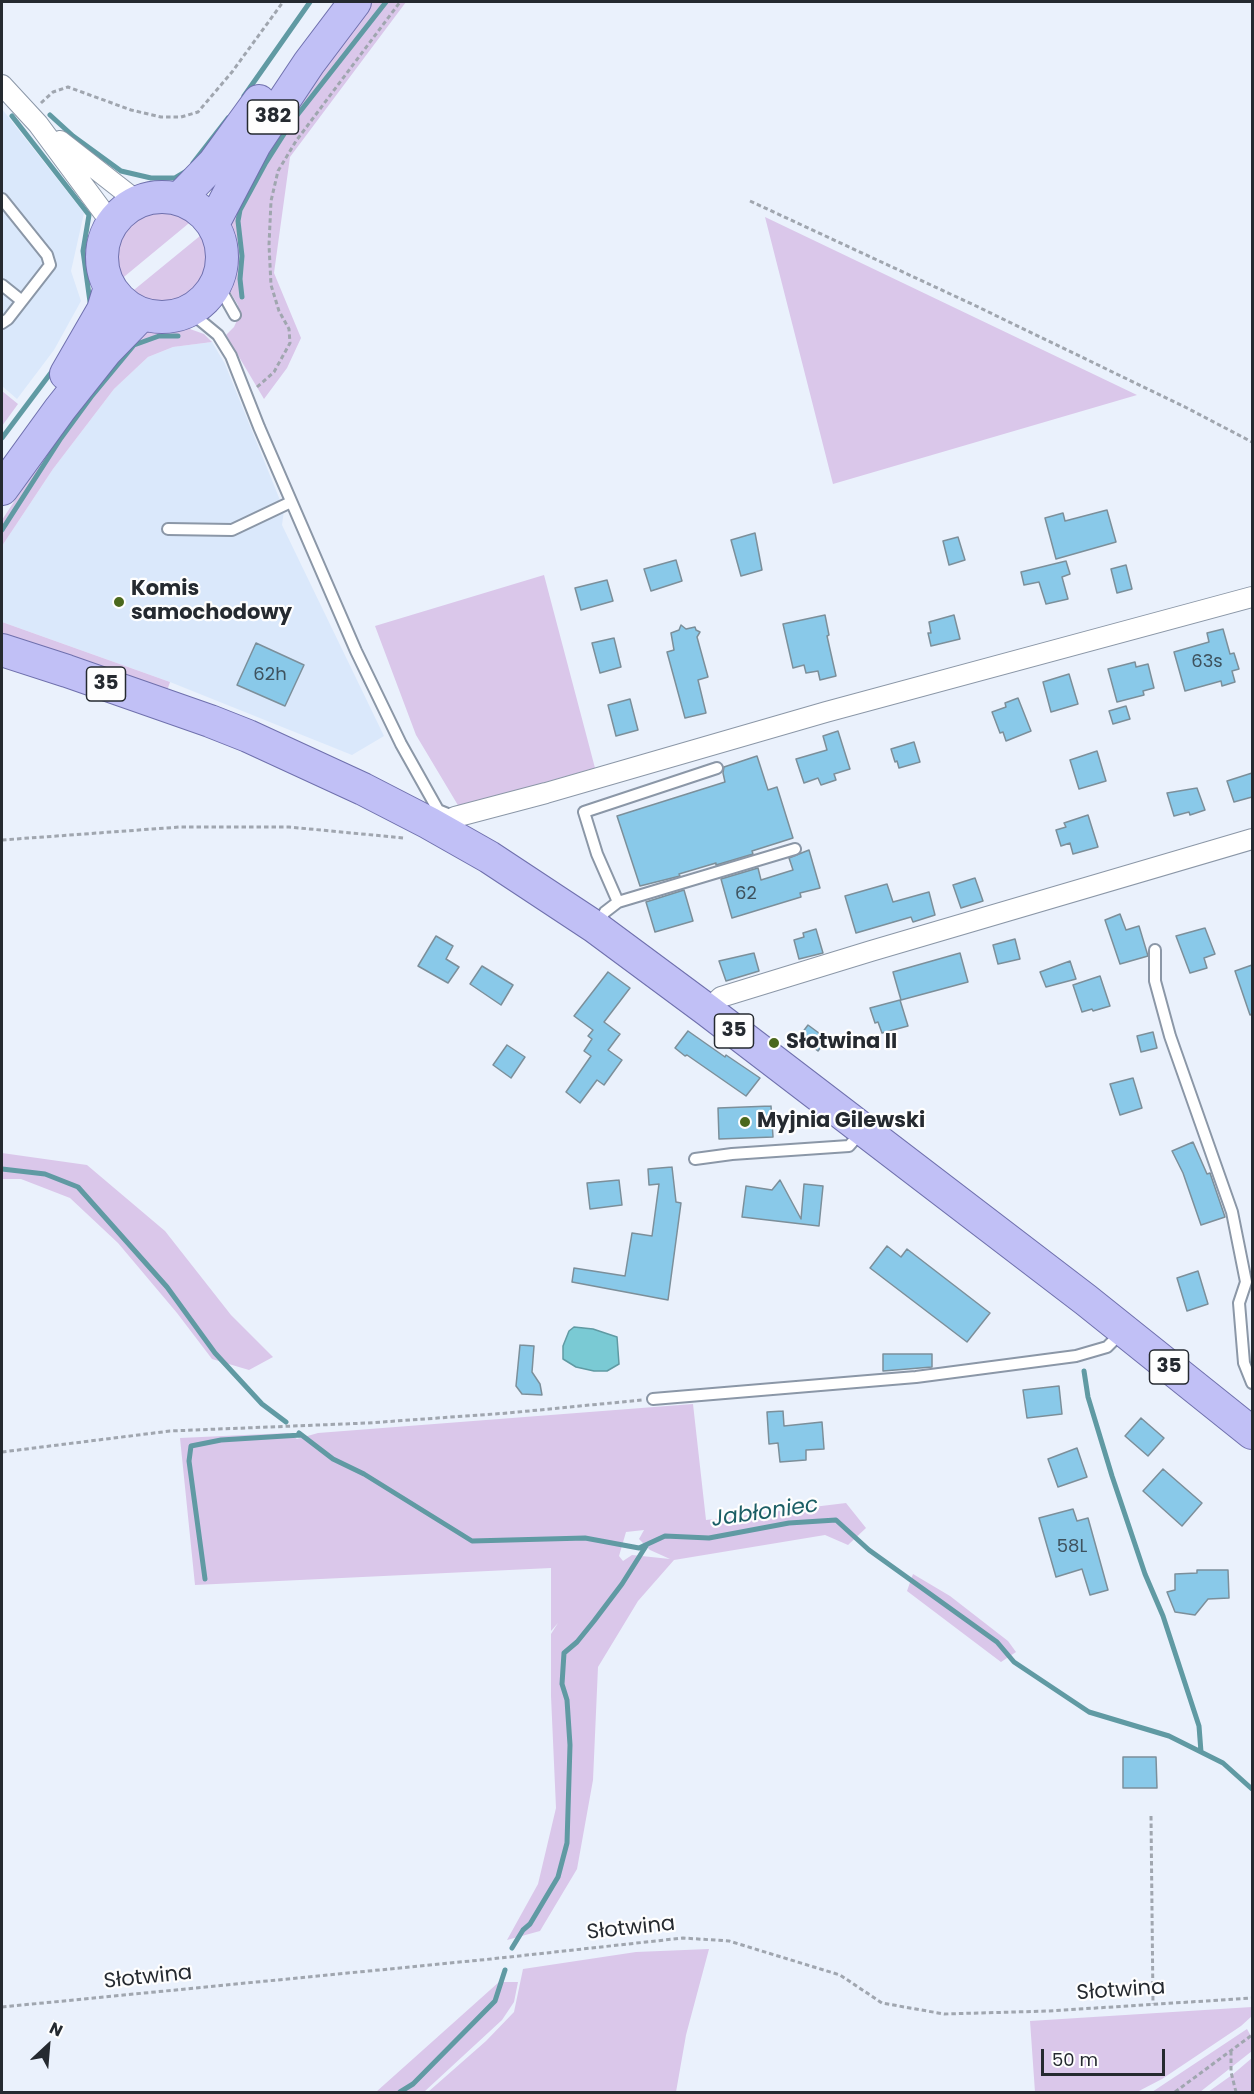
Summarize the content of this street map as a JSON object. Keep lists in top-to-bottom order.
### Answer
{
  "streets": {
    "main road": ["382", "35"],
    "path": ["Słotwina"]
  },
  "water": ["Jabłoniec"],
  "places": ["Komis samochodowy", "Słotwina II", "Myjnia Gilewski"],
  "house_numbers": [
    "63s",
    "62h",
    "62",
    "58L"
  ],
  "scale_bar": "50 m",
  "north": "top right"
}
